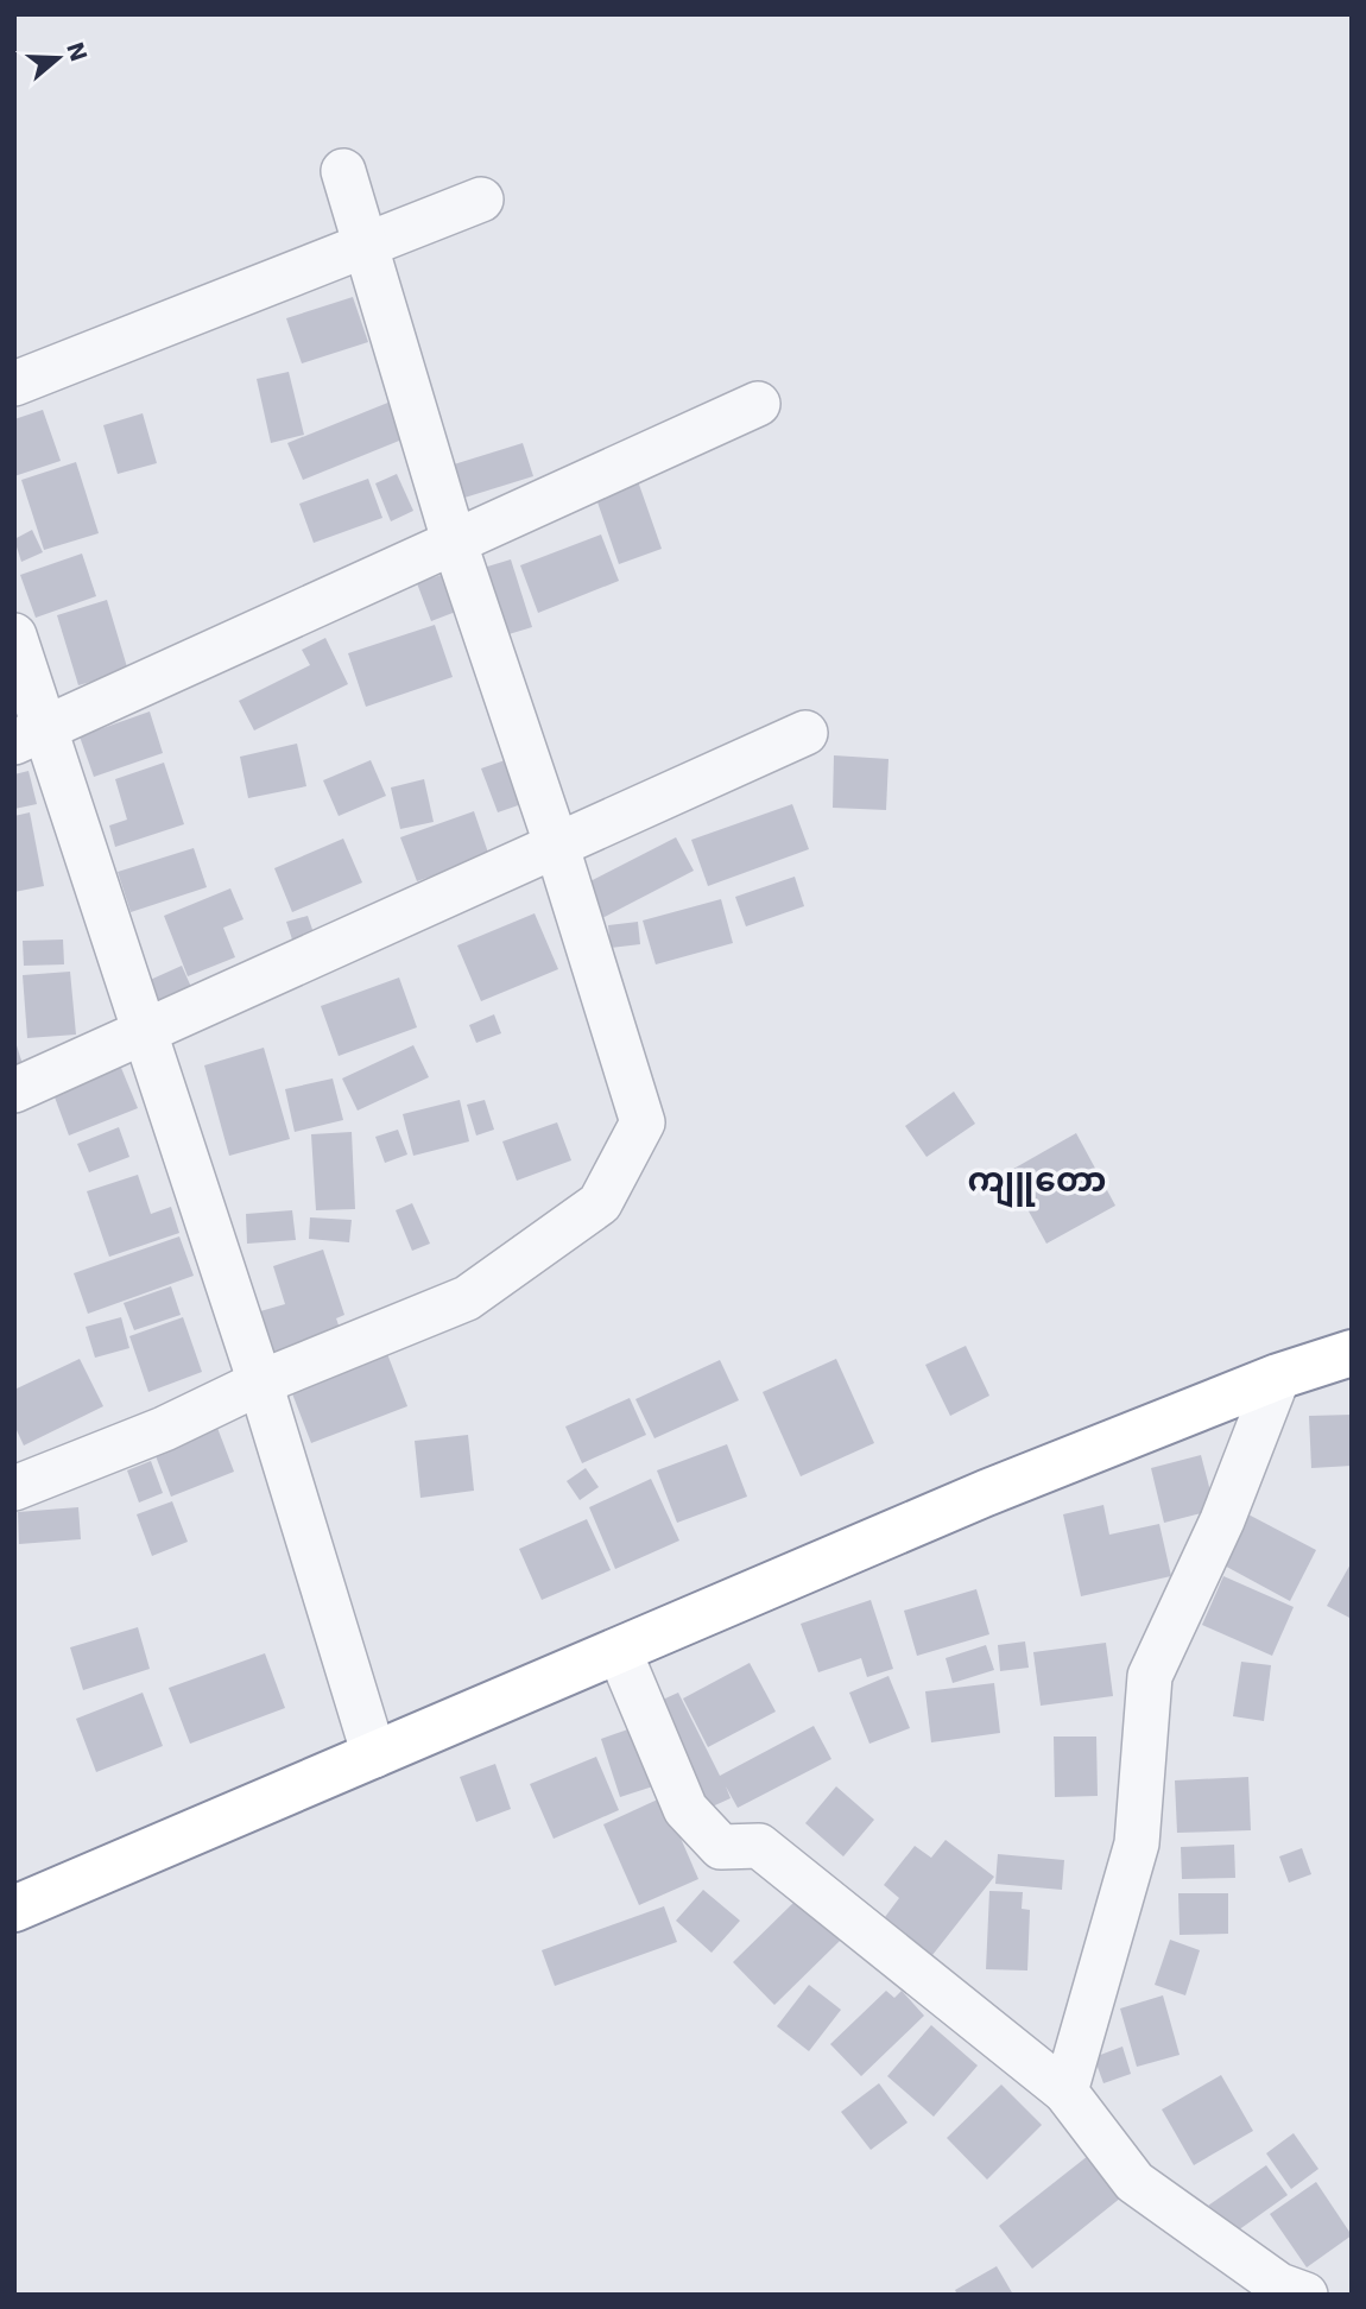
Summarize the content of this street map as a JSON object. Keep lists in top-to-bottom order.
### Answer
{
  "districts": ["ကျူတော"],
  "north": "right"
}
